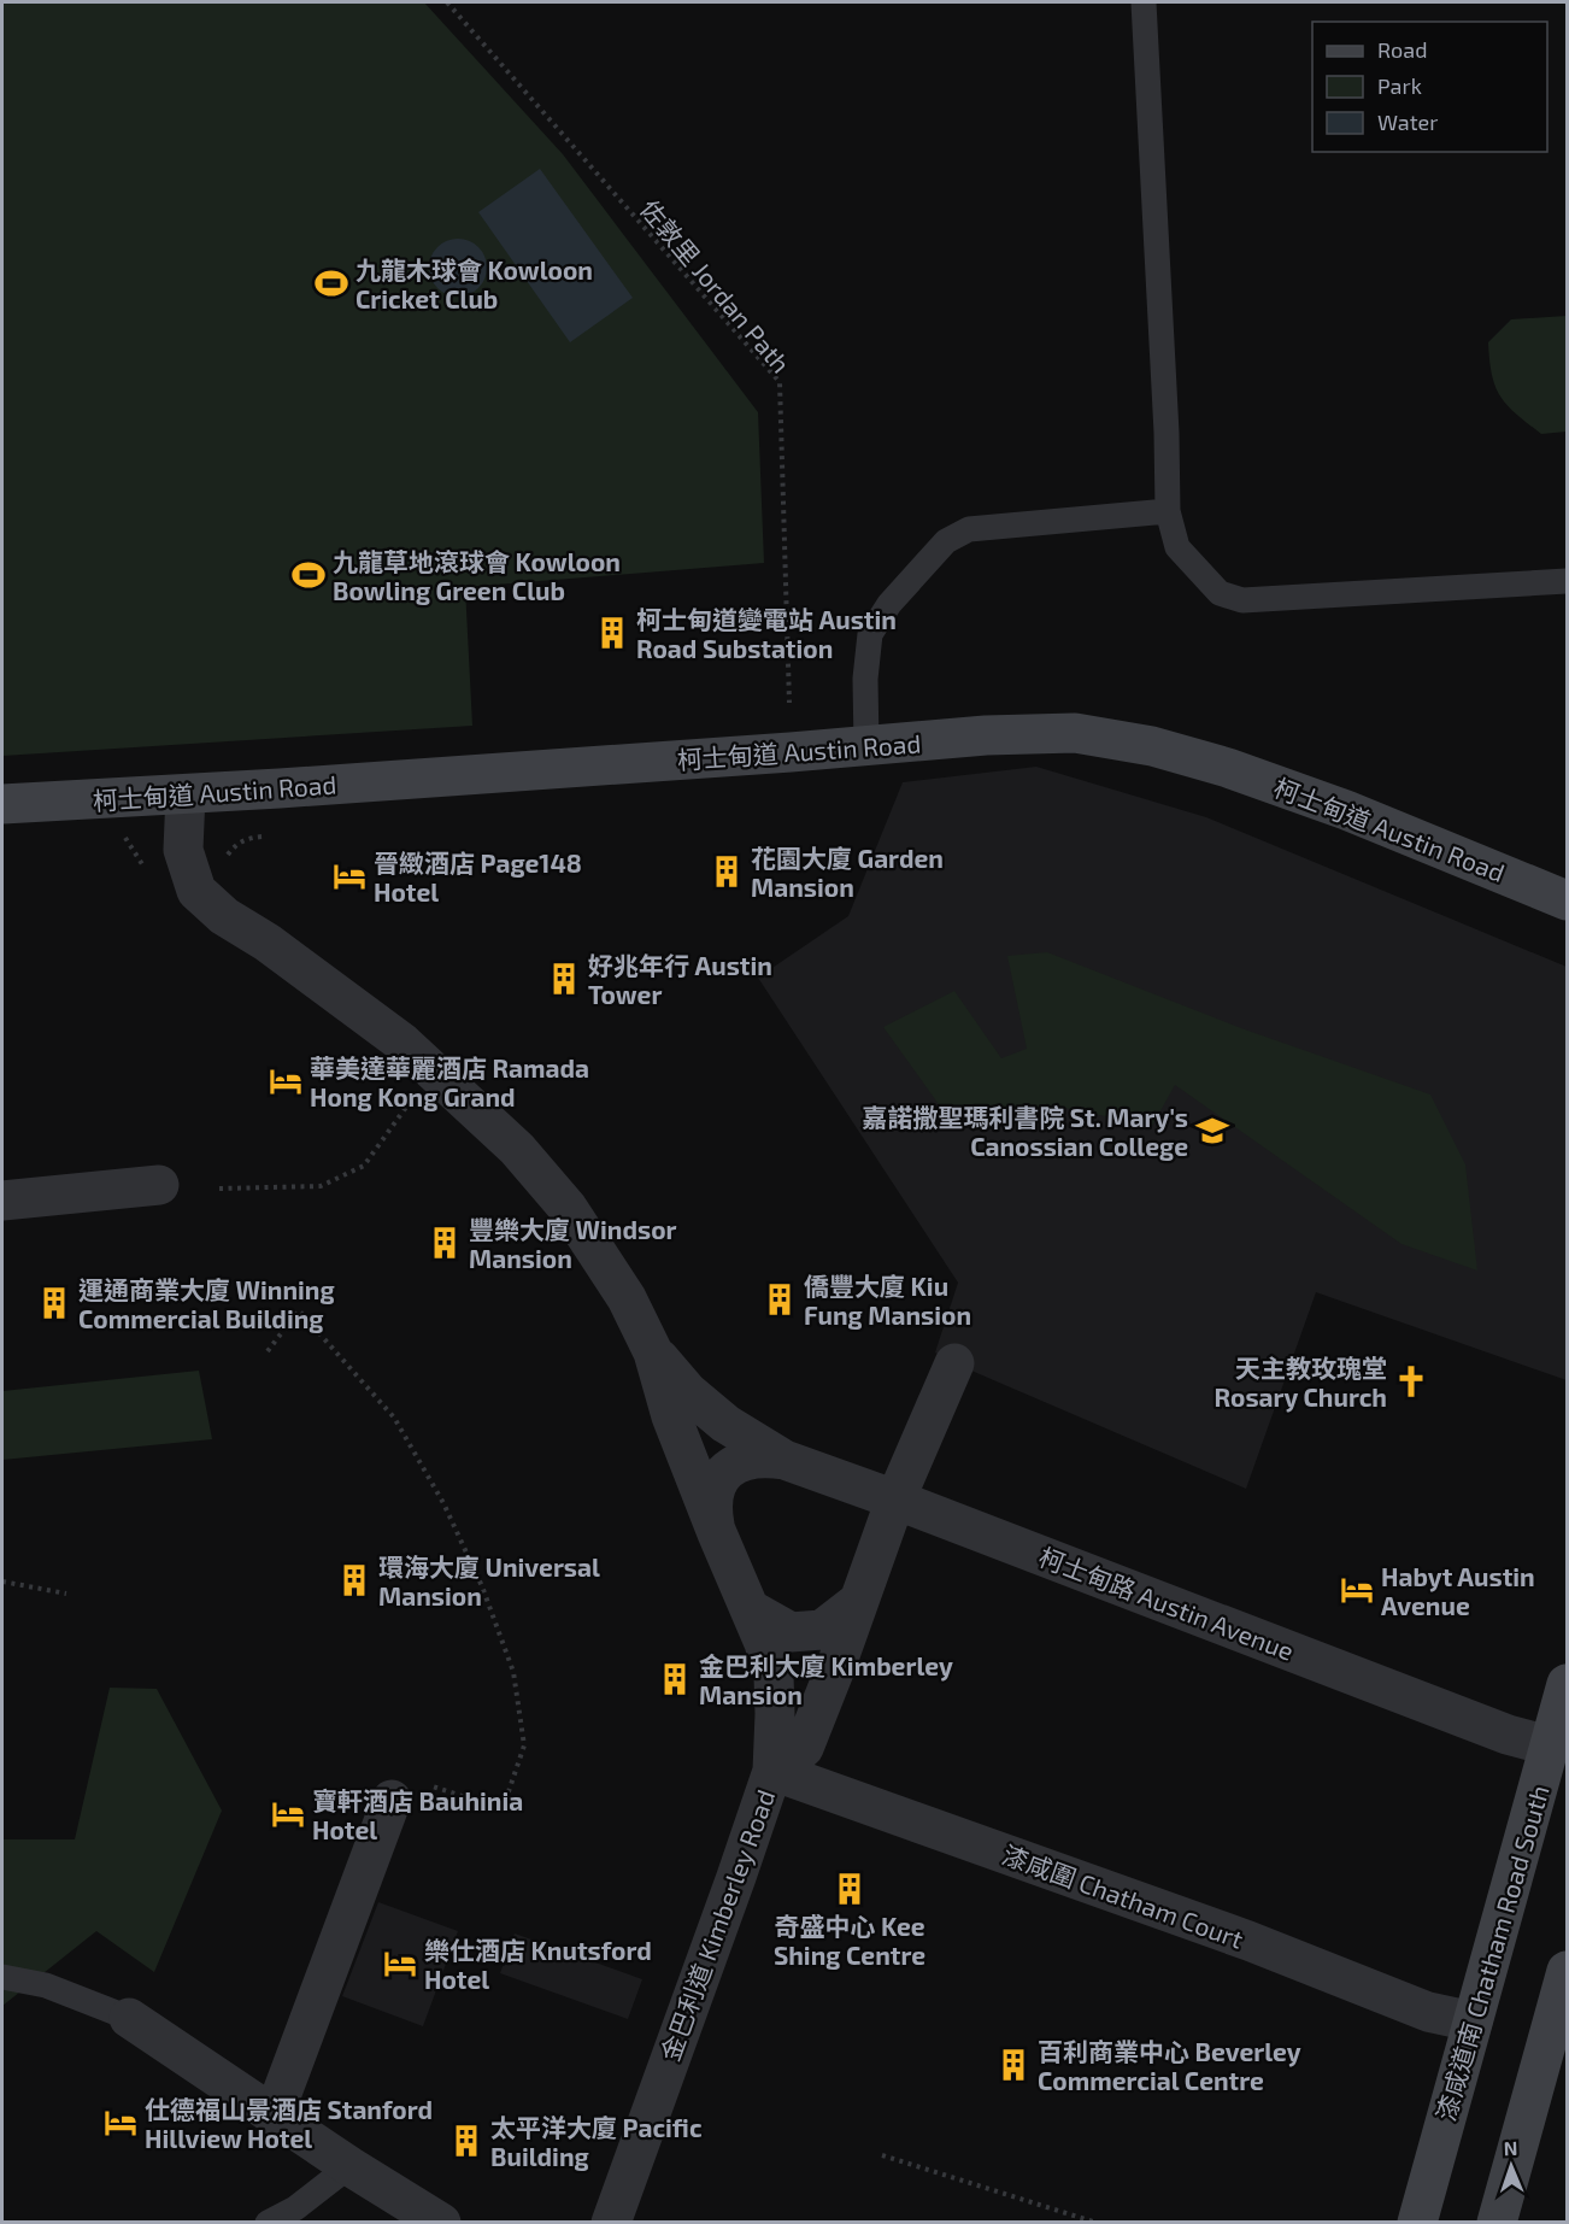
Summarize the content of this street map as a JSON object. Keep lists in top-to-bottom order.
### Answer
{
  "streets": {
    "main road": ["柯士甸道 Austin Road", "漆咸道南 Chatham Road South"],
    "street": ["柯士甸路 Austin Avenue", "漆咸圍 Chatham Court", "金巴利道 Kimberley Road"],
    "path": ["佐敦里 Jordan Path"]
  },
  "crossings": [
    ["柯士甸道 Austin Road", "柯士甸路 Austin Avenue"],
    ["柯士甸路 Austin Avenue", "漆咸圍 Chatham Court"],
    ["柯士甸路 Austin Avenue", "金巴利道 Kimberley Road"],
    ["柯士甸路 Austin Avenue", "漆咸道南 Chatham Road South"],
    ["漆咸圍 Chatham Court", "金巴利道 Kimberley Road"],
    ["漆咸圍 Chatham Court", "漆咸道南 Chatham Road South"]
  ],
  "places": {
    "sports": ["九龍木球會 Kowloon Cricket Club", "九龍草地滾球會 Kowloon Bowling Green Club"],
    "building": [
      "柯士甸道變電站 Austin Road Substation",
      "花園大廈 Garden Mansion",
      "好兆年行 Austin Tower",
      "豐樂大廈 Windsor Mansion",
      "僑豐大廈 Kiu Fung Mansion",
      "運通商業大廈 Winning Commercial Building",
      "環海大廈 Universal Mansion",
      "金巴利大廈 Kimberley Mansion",
      "奇盛中心 Kee Shing Centre",
      "百利商業中心 Beverley Commercial Centre",
      "太平洋大廈 Pacific Building"
    ],
    "hotel": [
      "晉緻酒店 Page148 Hotel",
      "華美達華麗酒店 Ramada Hong Kong Grand",
      "Habyt Austin Avenue",
      "寶軒酒店 Bauhinia Hotel",
      "樂仕酒店 Knutsford Hotel",
      "仕德福山景酒店 Stanford Hillview Hotel"
    ],
    "school or university": ["嘉諾撒聖瑪利書院 St. Mary's Canossian College"],
    "church": ["天主教玫瑰堂 Rosary Church"]
  },
  "legend": ["Road", "Park", "Water"],
  "north": "top"
}
